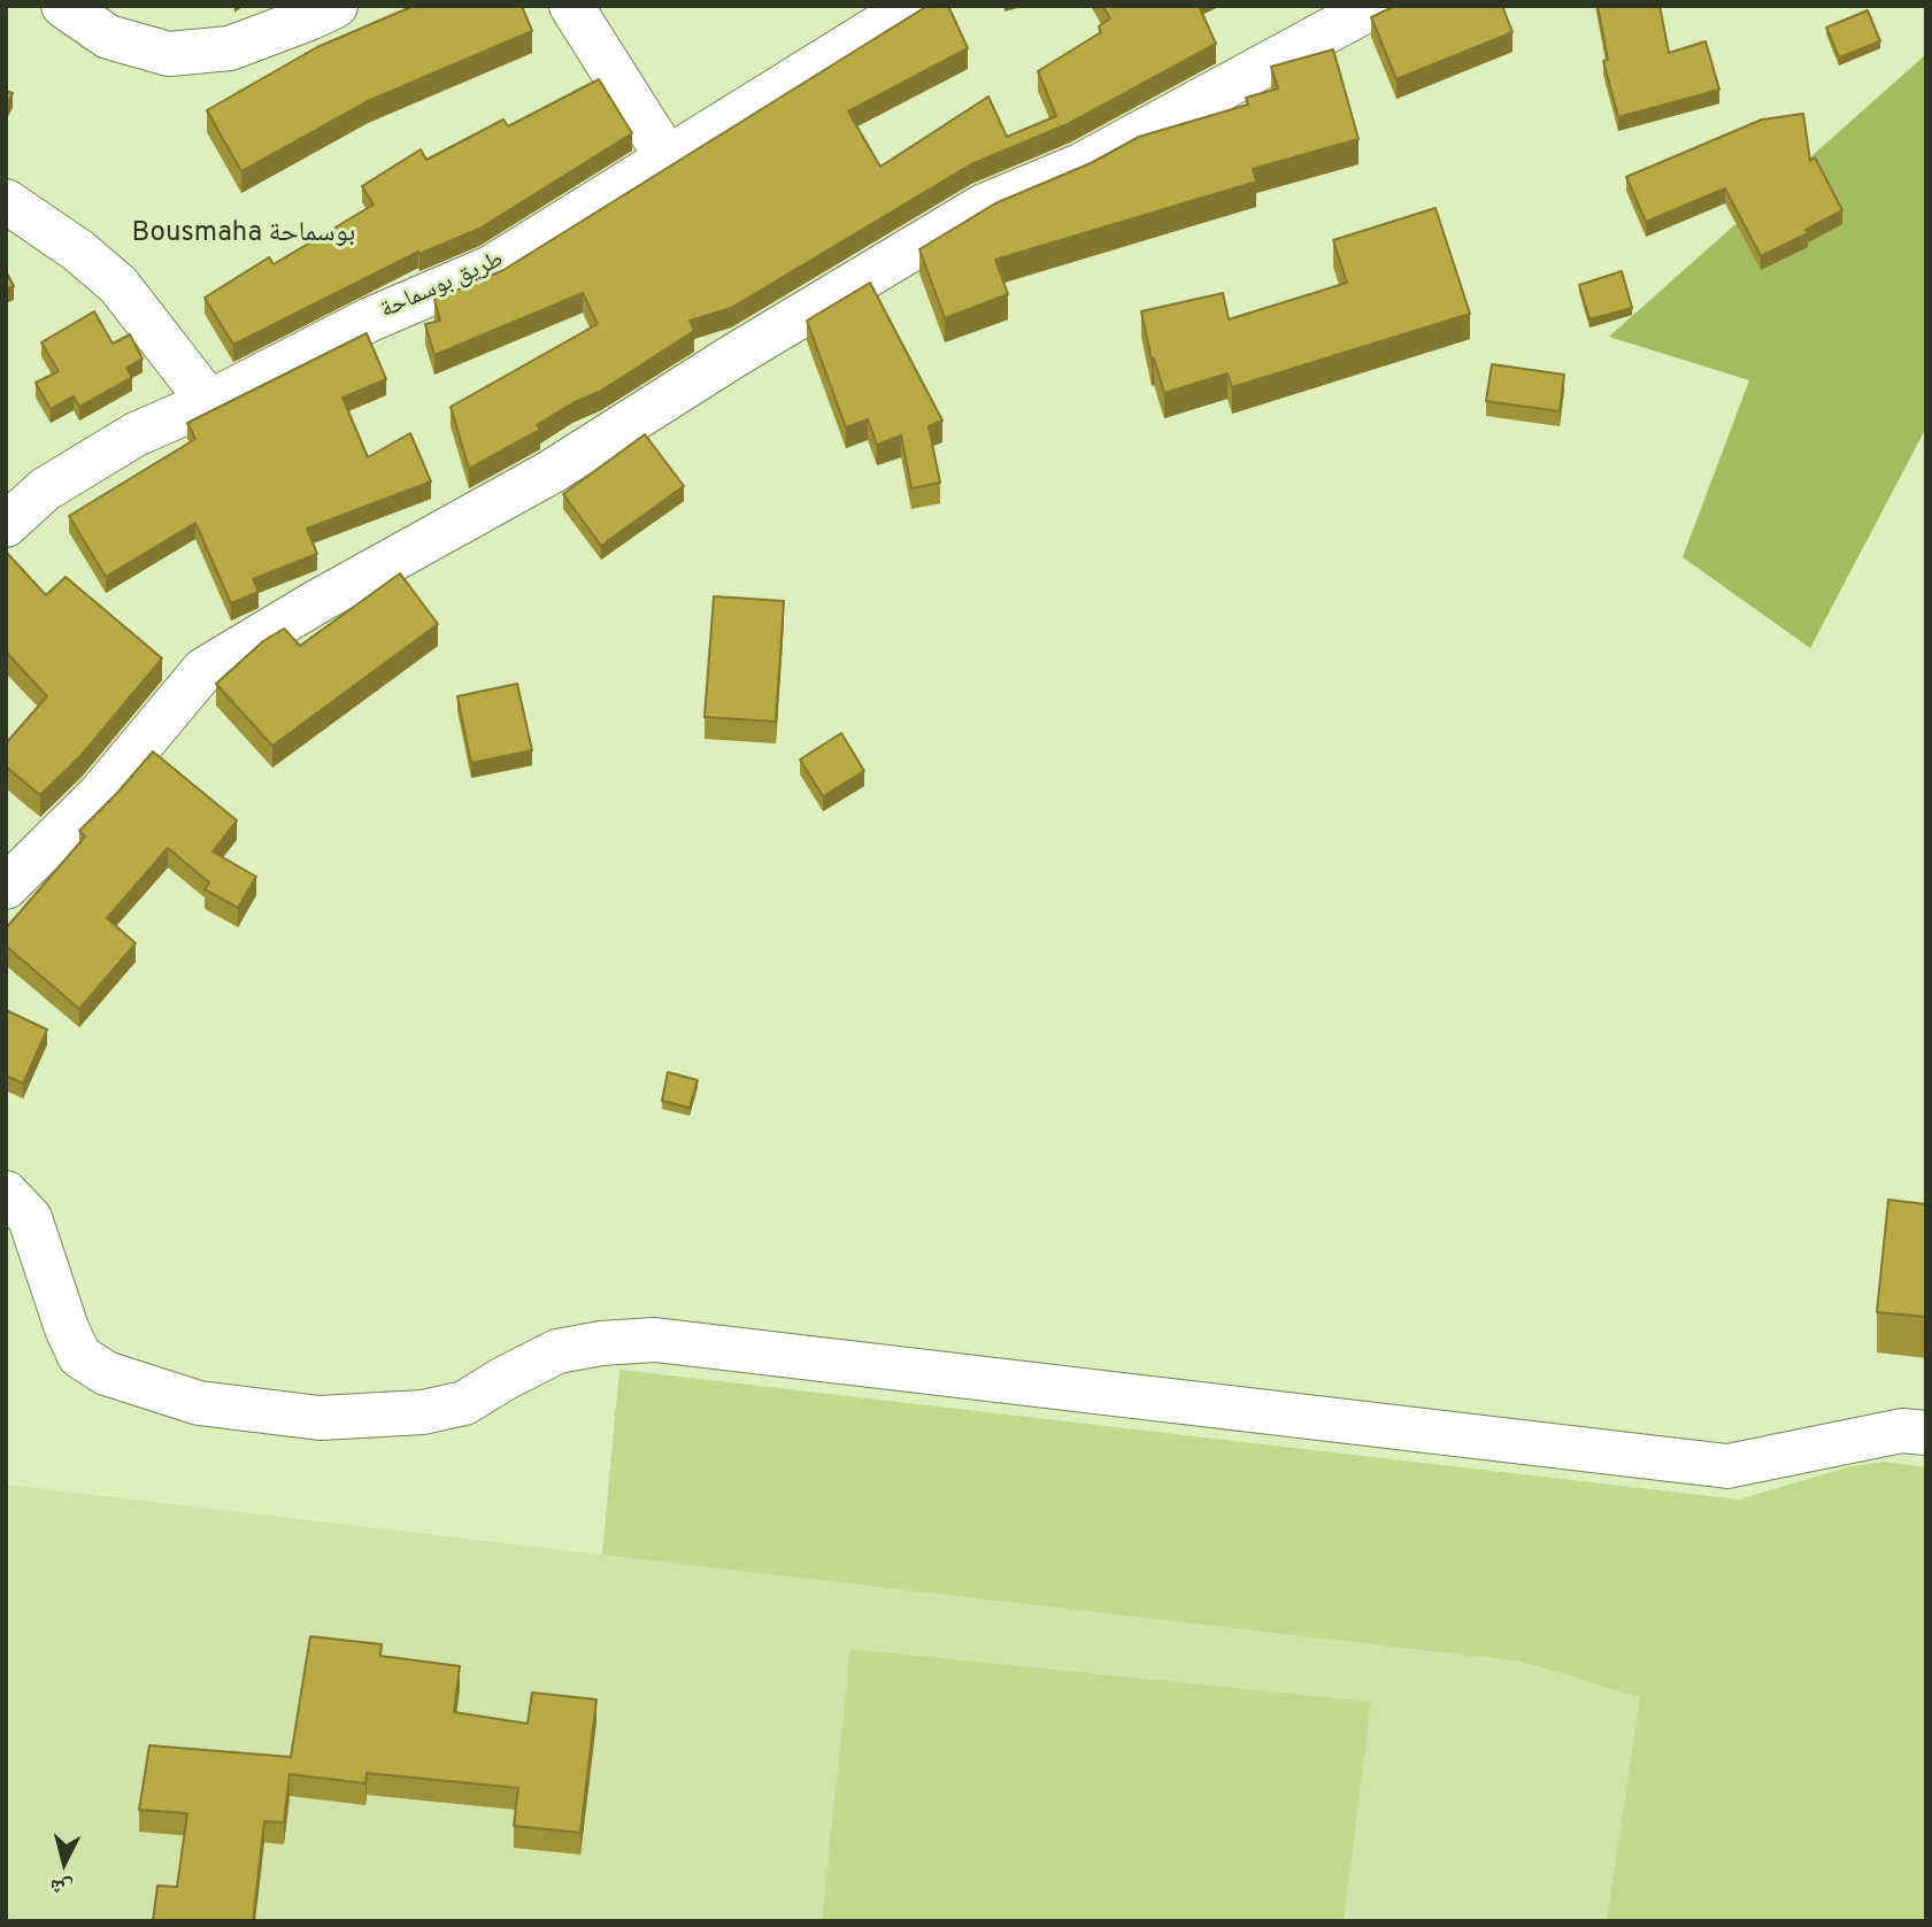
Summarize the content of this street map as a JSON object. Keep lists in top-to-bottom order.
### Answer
{
  "streets": {
    "street": ["طريق بوسماحة"]
  },
  "districts": ["Bousmaha بوسماحة"],
  "north": "bottom"
}
